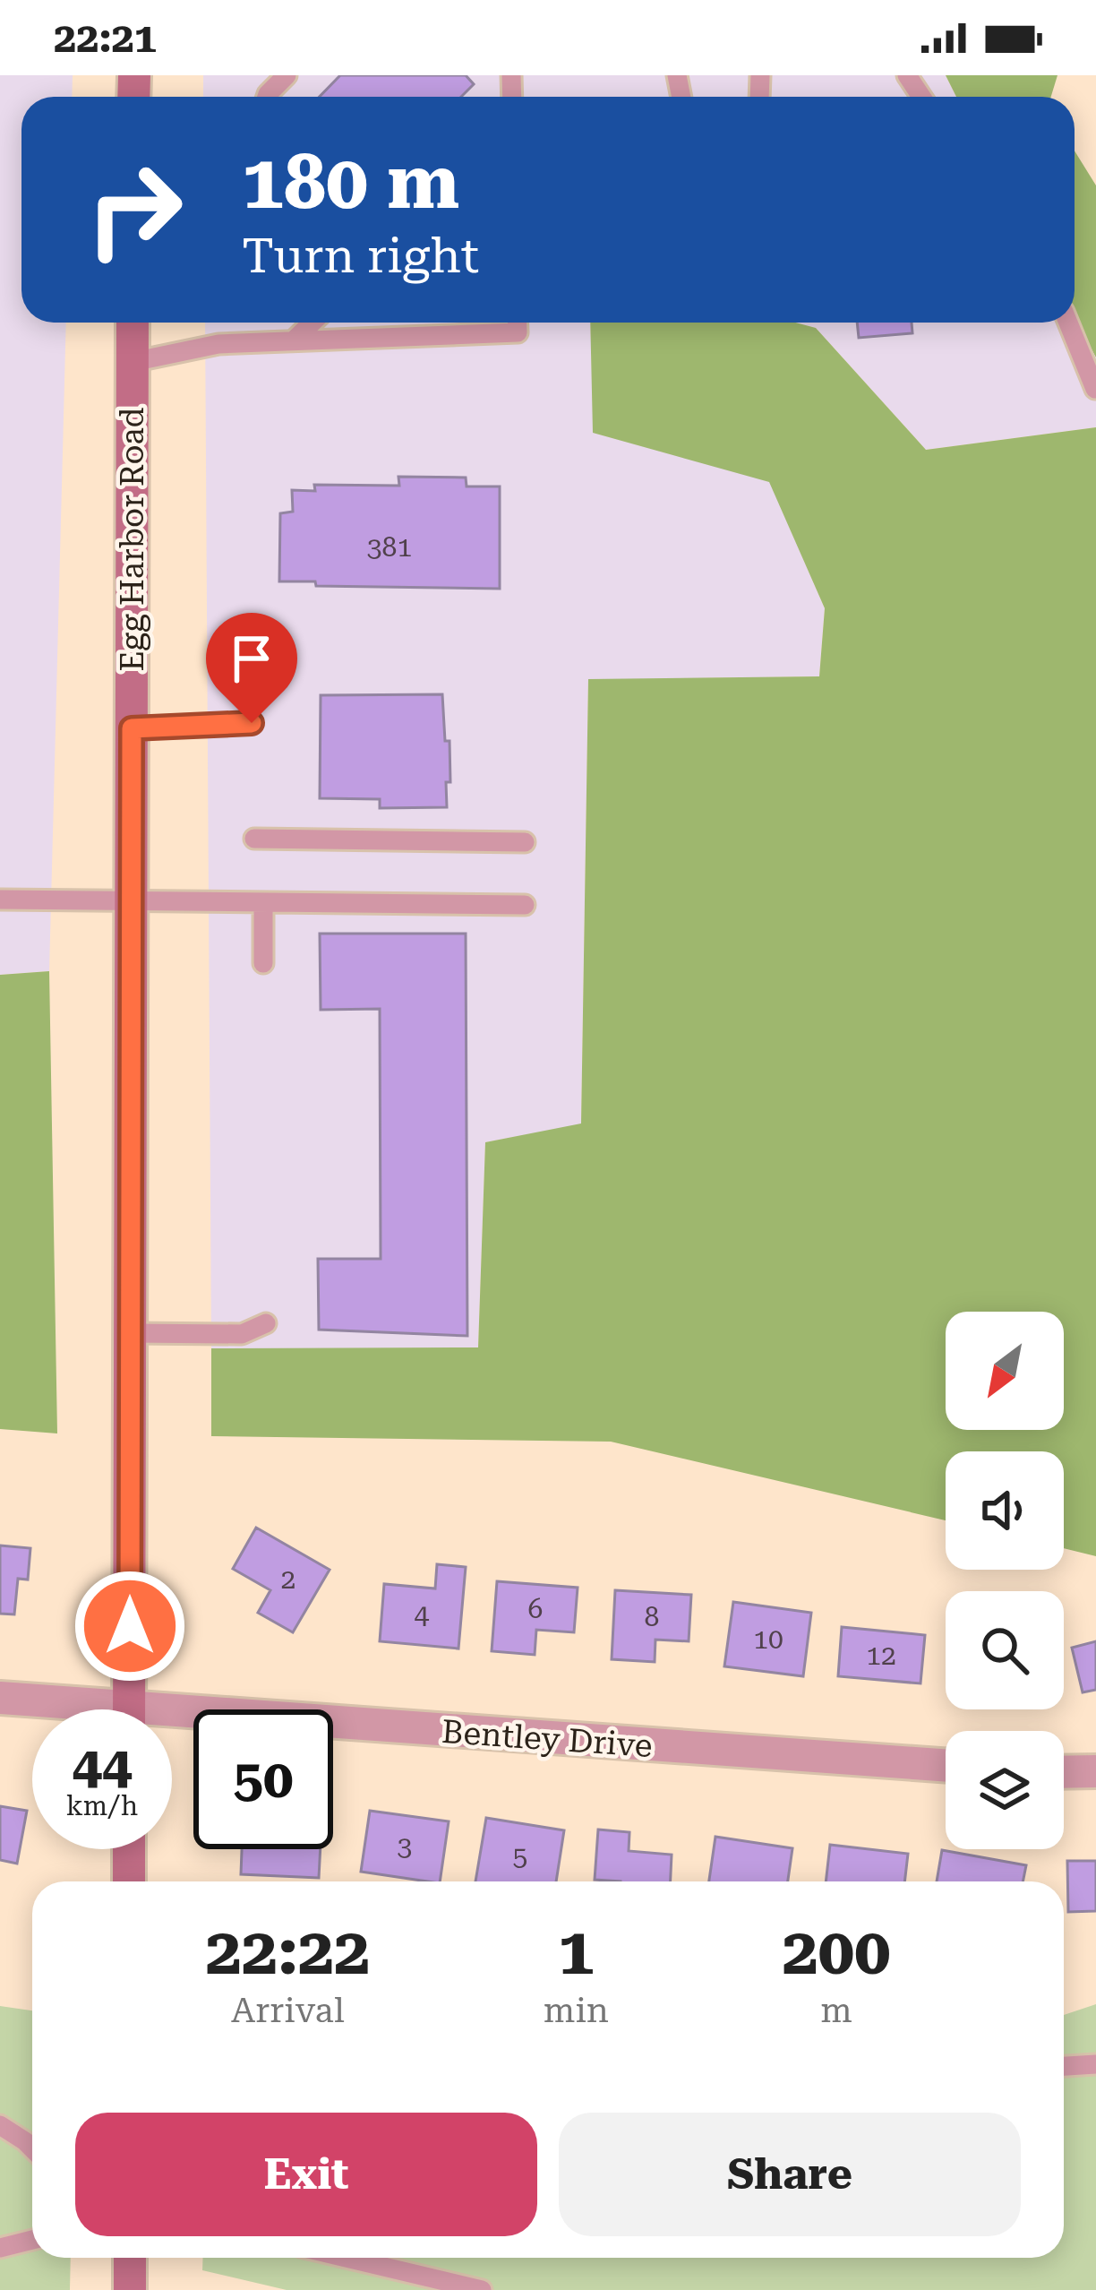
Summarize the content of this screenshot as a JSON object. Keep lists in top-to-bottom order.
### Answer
{
  "streets": {
    "main road": ["Egg Harbor Road"],
    "street": ["Bentley Drive"]
  },
  "house_numbers": [
    "381",
    "2",
    "6",
    "4",
    "8",
    "10",
    "12",
    "3",
    "5"
  ],
  "north": "bottom left",
  "page": {
    "status": "22:21",
    "turn": ["180 m", "Turn right"],
    "speed": "44 km/h",
    "limit": "50",
    "eta": [
      "22:22",
      "Arrival",
      "1",
      "min",
      "200",
      "m"
    ],
    "buttons": ["Exit", "Share"]
  }
}
